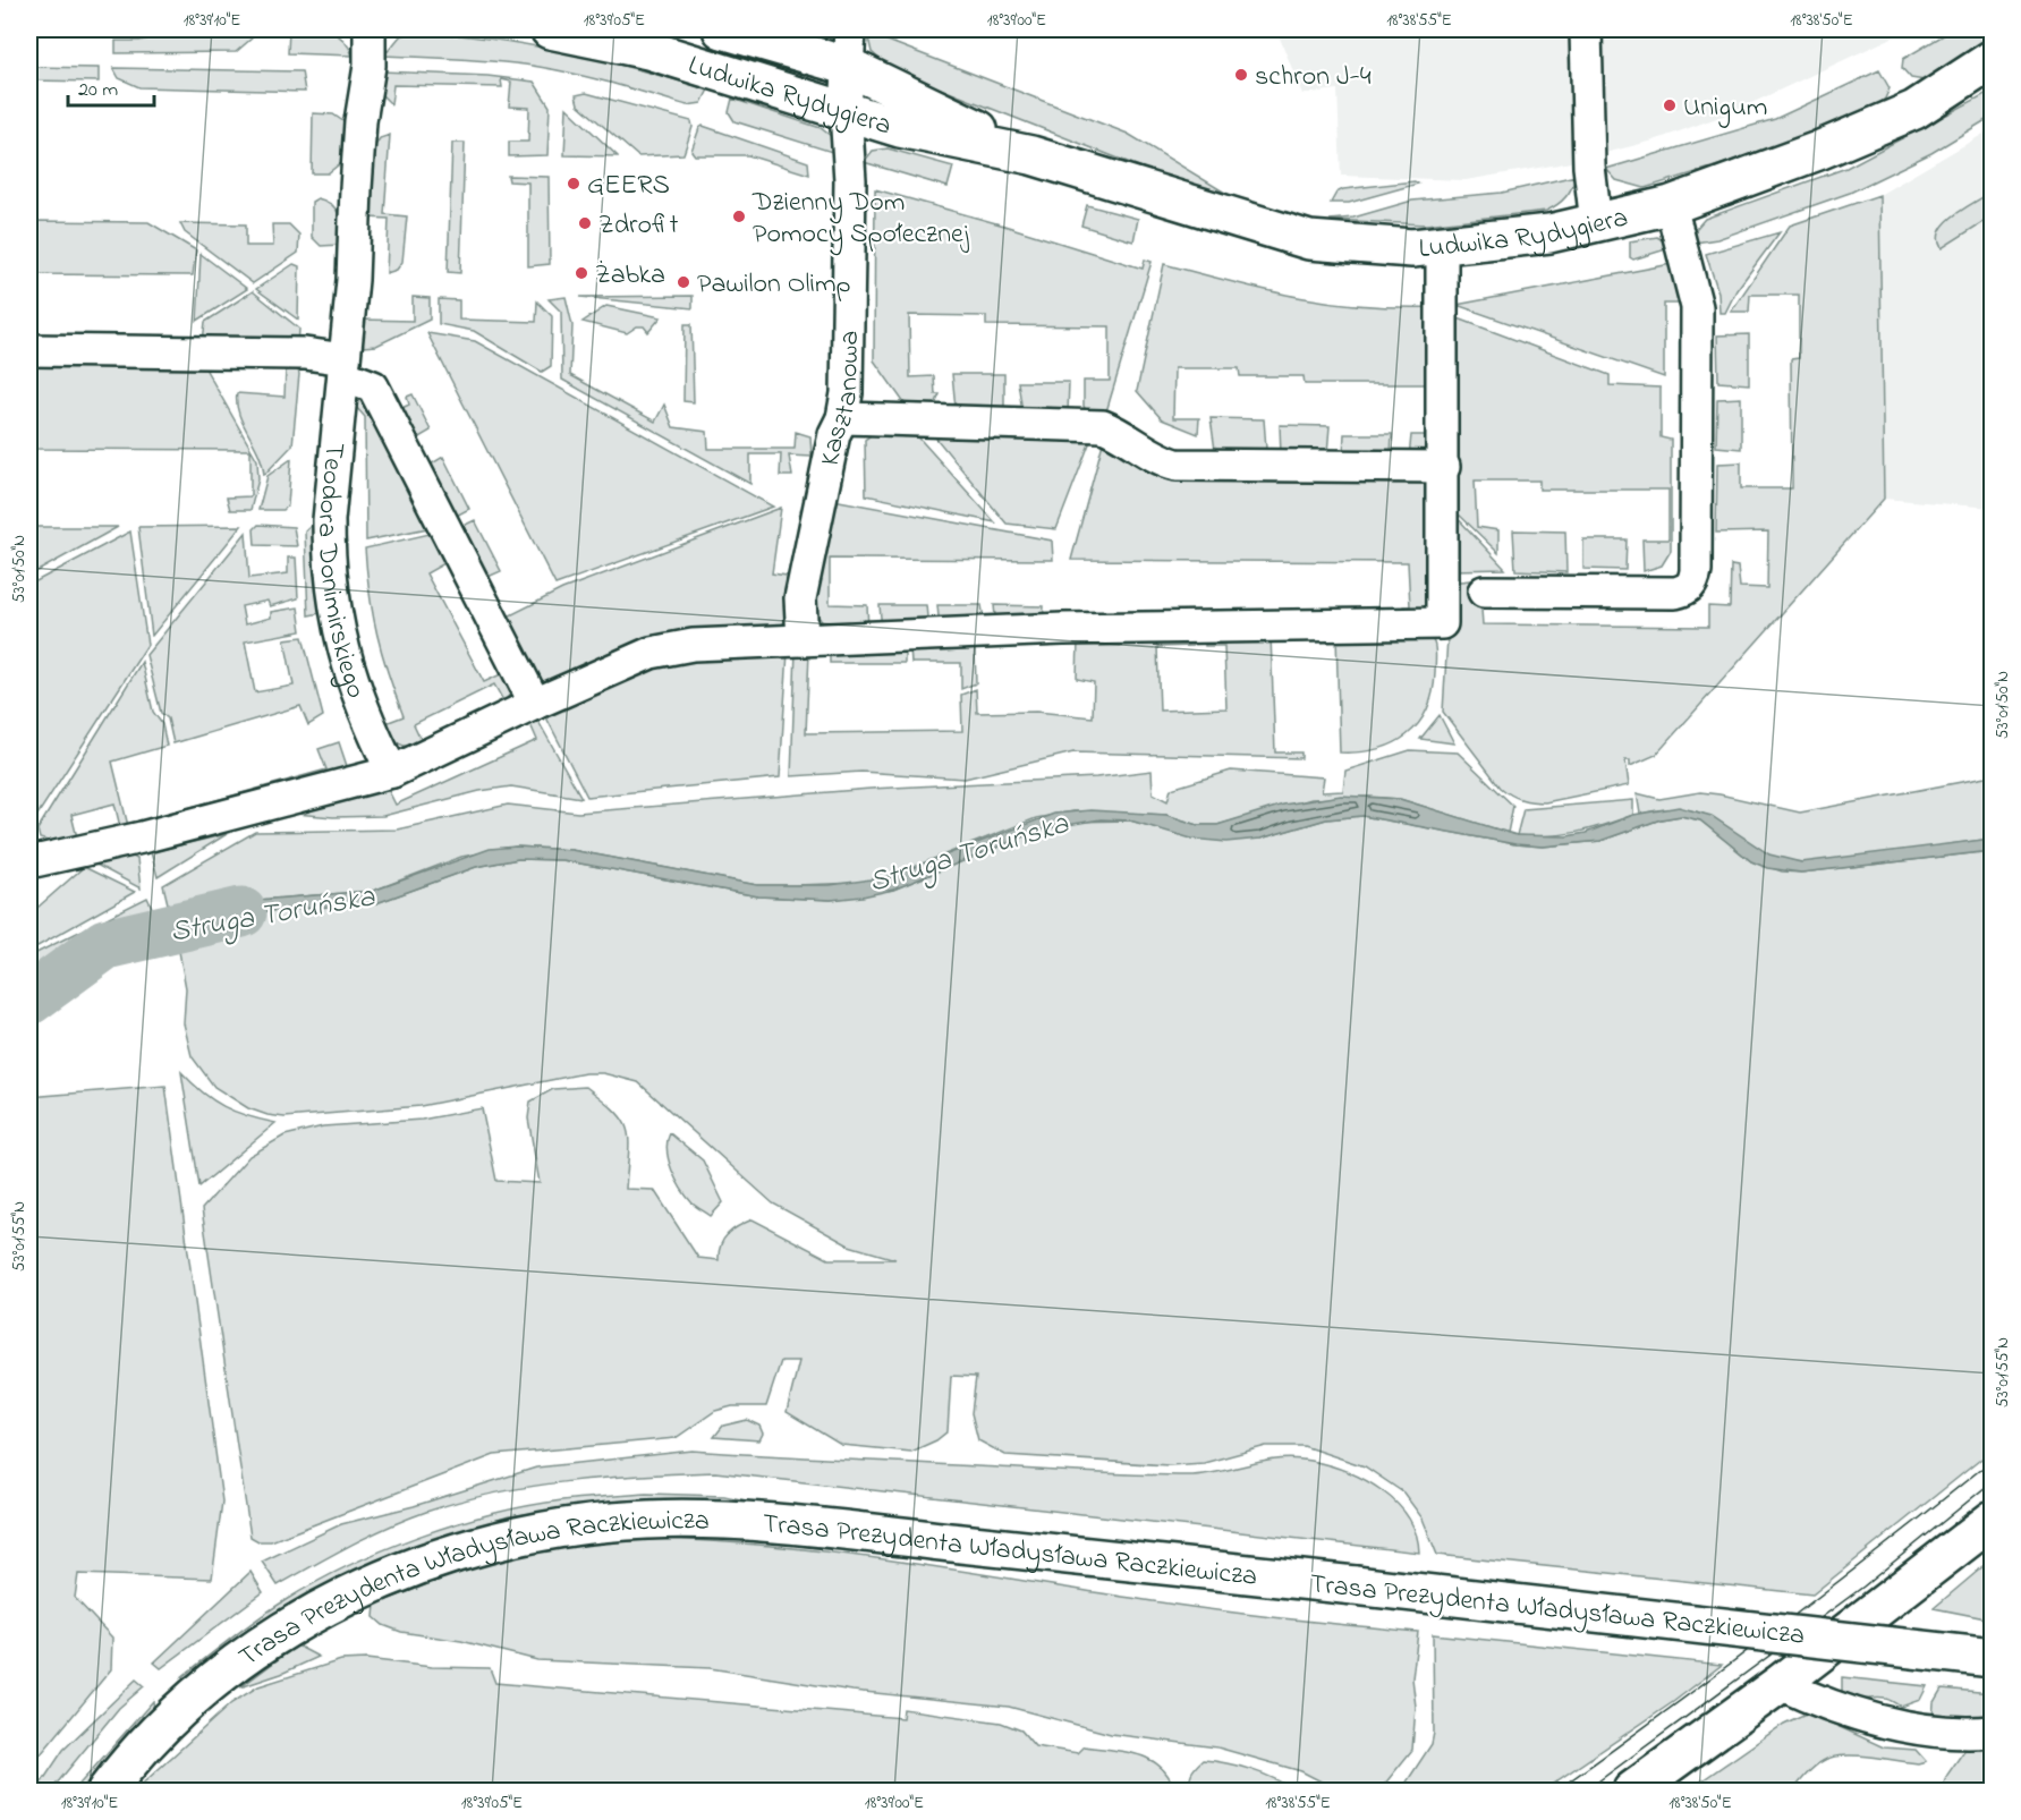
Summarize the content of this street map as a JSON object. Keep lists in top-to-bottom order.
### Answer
{
  "streets": {
    "street": [
      "Ludwika Rydygiera",
      "Kasztanowa",
      "Teodora Donimirskiego",
      "Trasa Prezydenta Władysława Raczkiewicza"
    ]
  },
  "crossings": [
    ["Ludwika Rydygiera", "Kasztanowa"]
  ],
  "water": ["Struga Toruńska"],
  "places": [
    "schron J-4",
    "Unigum",
    "GEERS",
    "Dzienny Dom Pomocy Społecznej",
    "Zdrofit",
    "Żabka",
    "Pawilon Olimp"
  ],
  "scale_bar": "20 m",
  "coordinates": [
    "18°39'10\"E",
    "18°39'05\"E",
    "18°39'00\"E",
    "18°38'55\"E",
    "18°38'50\"E",
    "53°01'50\"N",
    "53°01'55\"N"
  ]
}
